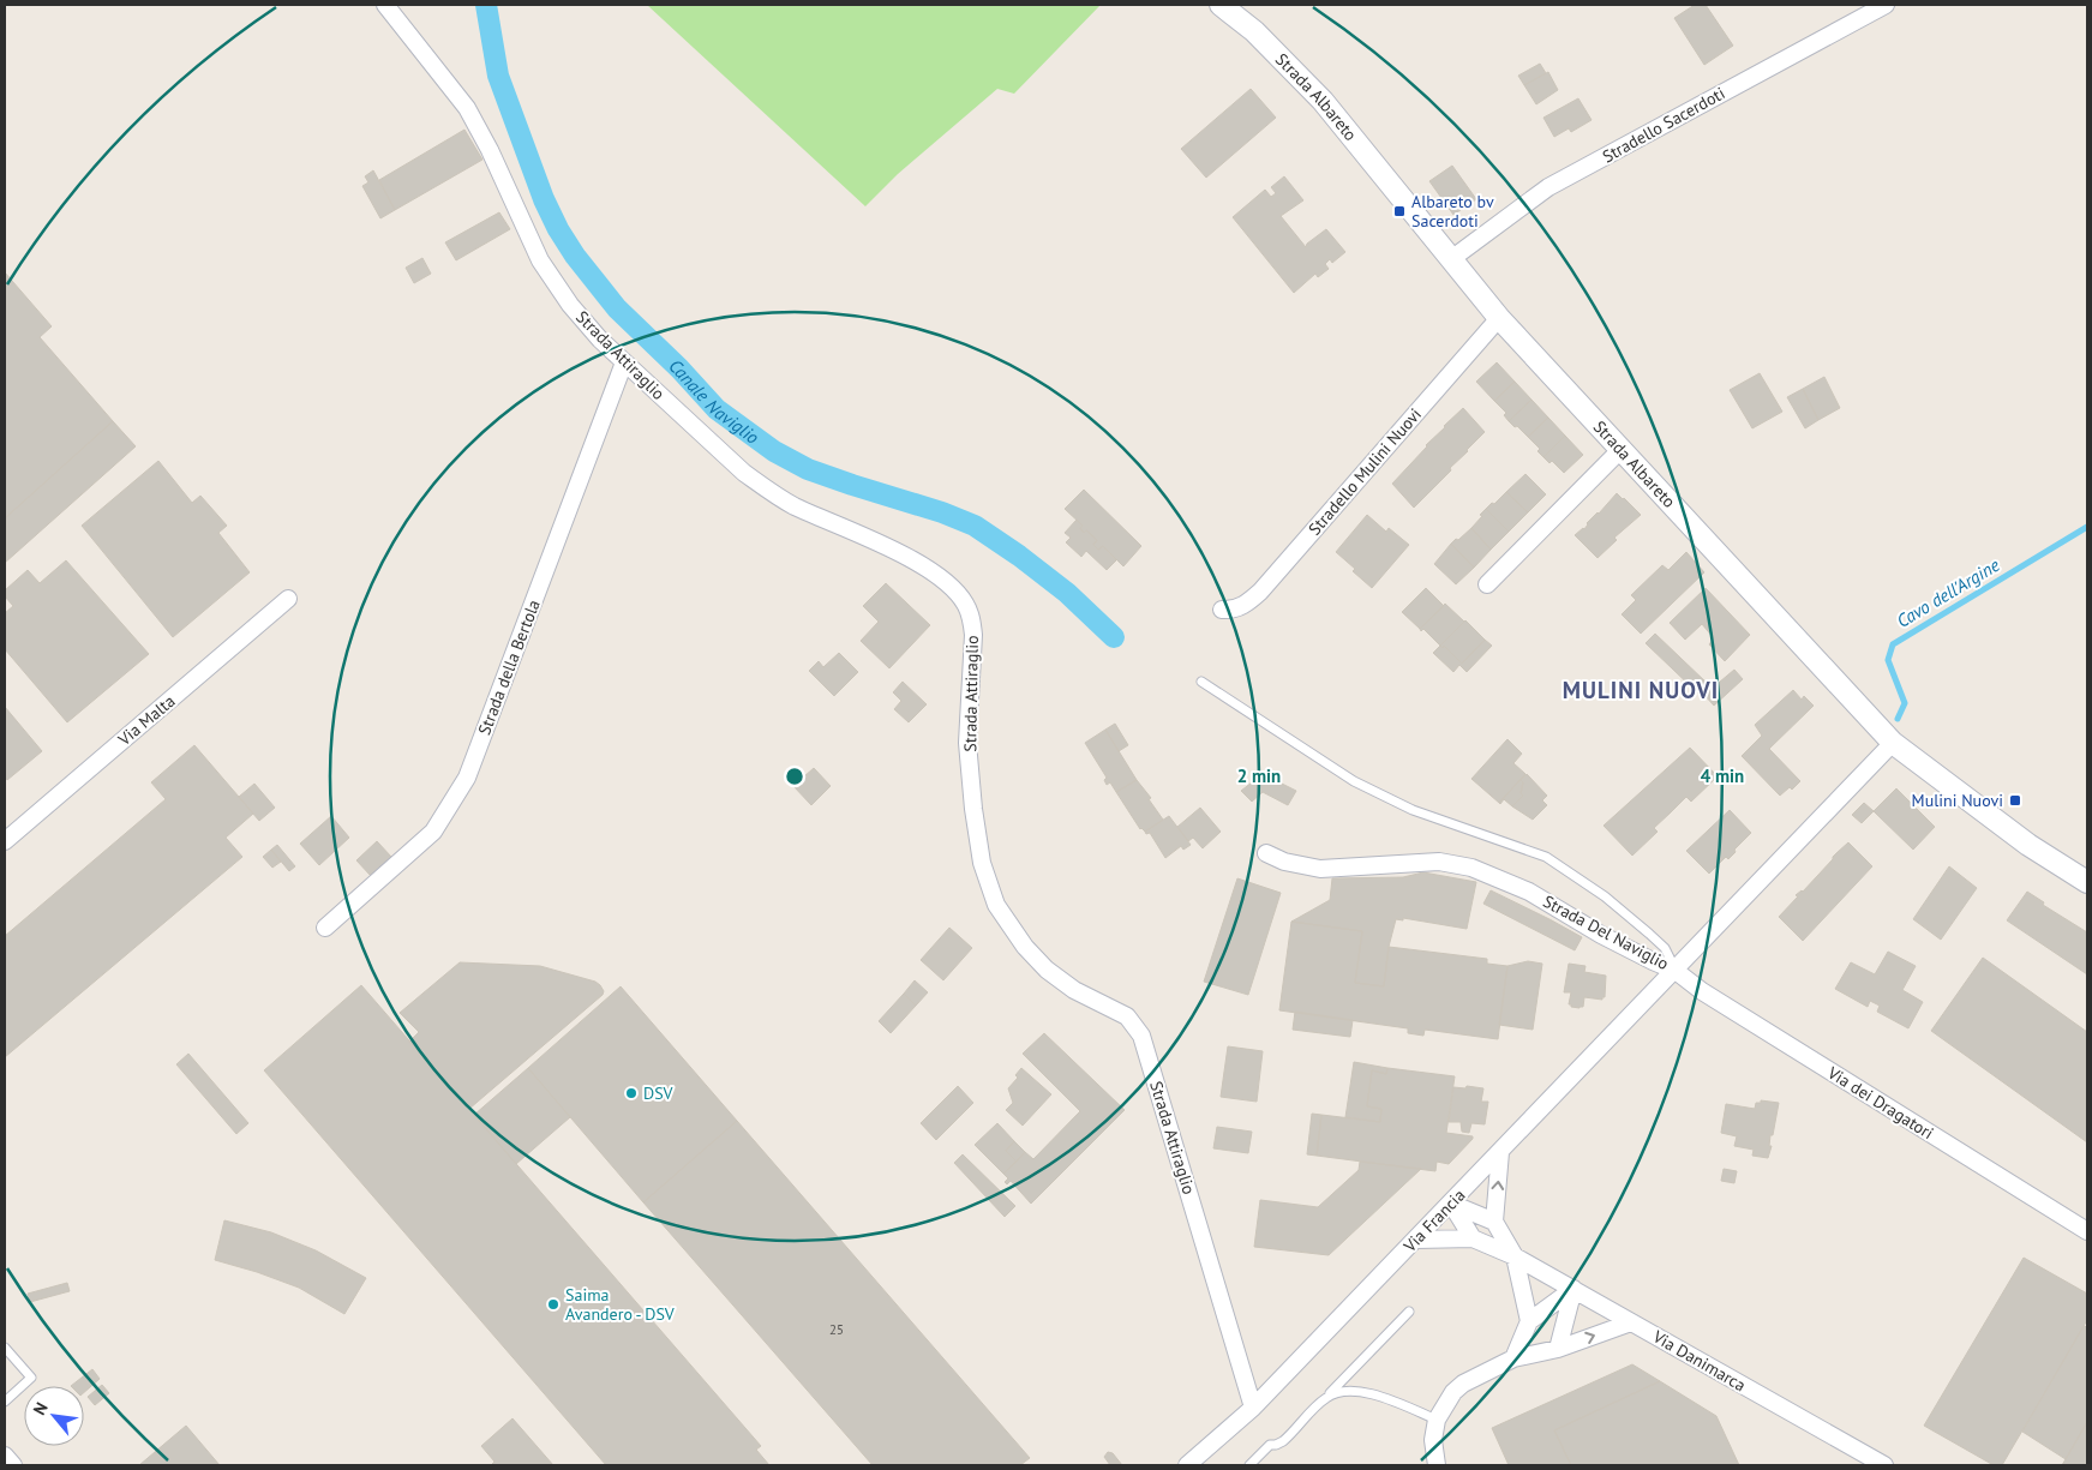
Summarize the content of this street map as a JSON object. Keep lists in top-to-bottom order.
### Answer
{
  "streets": {
    "street": [
      "Strada Albareto",
      "Stradello Sacerdoti",
      "Strada Attiraglio",
      "Stradello Mulini Nuovi",
      "Strada della Bertola",
      "Via Malta",
      "Strada Del Naviglio",
      "Via dei Dragatori",
      "Via Francia",
      "Via Danimarca"
    ]
  },
  "crossings": [
    ["Strada Albareto", "Stradello Sacerdoti"],
    ["Strada Albareto", "Stradello Mulini Nuovi"],
    ["Strada Albareto", "Strada Del Naviglio"],
    ["Strada Attiraglio", "Strada della Bertola"],
    ["Strada Attiraglio", "Via Francia"],
    ["Strada Del Naviglio", "Via dei Dragatori"],
    ["Strada Del Naviglio", "Via Francia"],
    ["Via dei Dragatori", "Via Francia"],
    ["Via Francia", "Via Danimarca"]
  ],
  "districts": ["MULINI NUOVI"],
  "water": ["Canale Naviglio", "Cavo dell'Argine"],
  "places": {
    "transit": ["Albareto bv Sacerdoti", "Mulini Nuovi"],
    "other": ["DSV", "Saima Avandero - DSV"]
  },
  "house_numbers": ["25"],
  "north": "top left",
  "rings": ["2 min", "4 min"]
}
